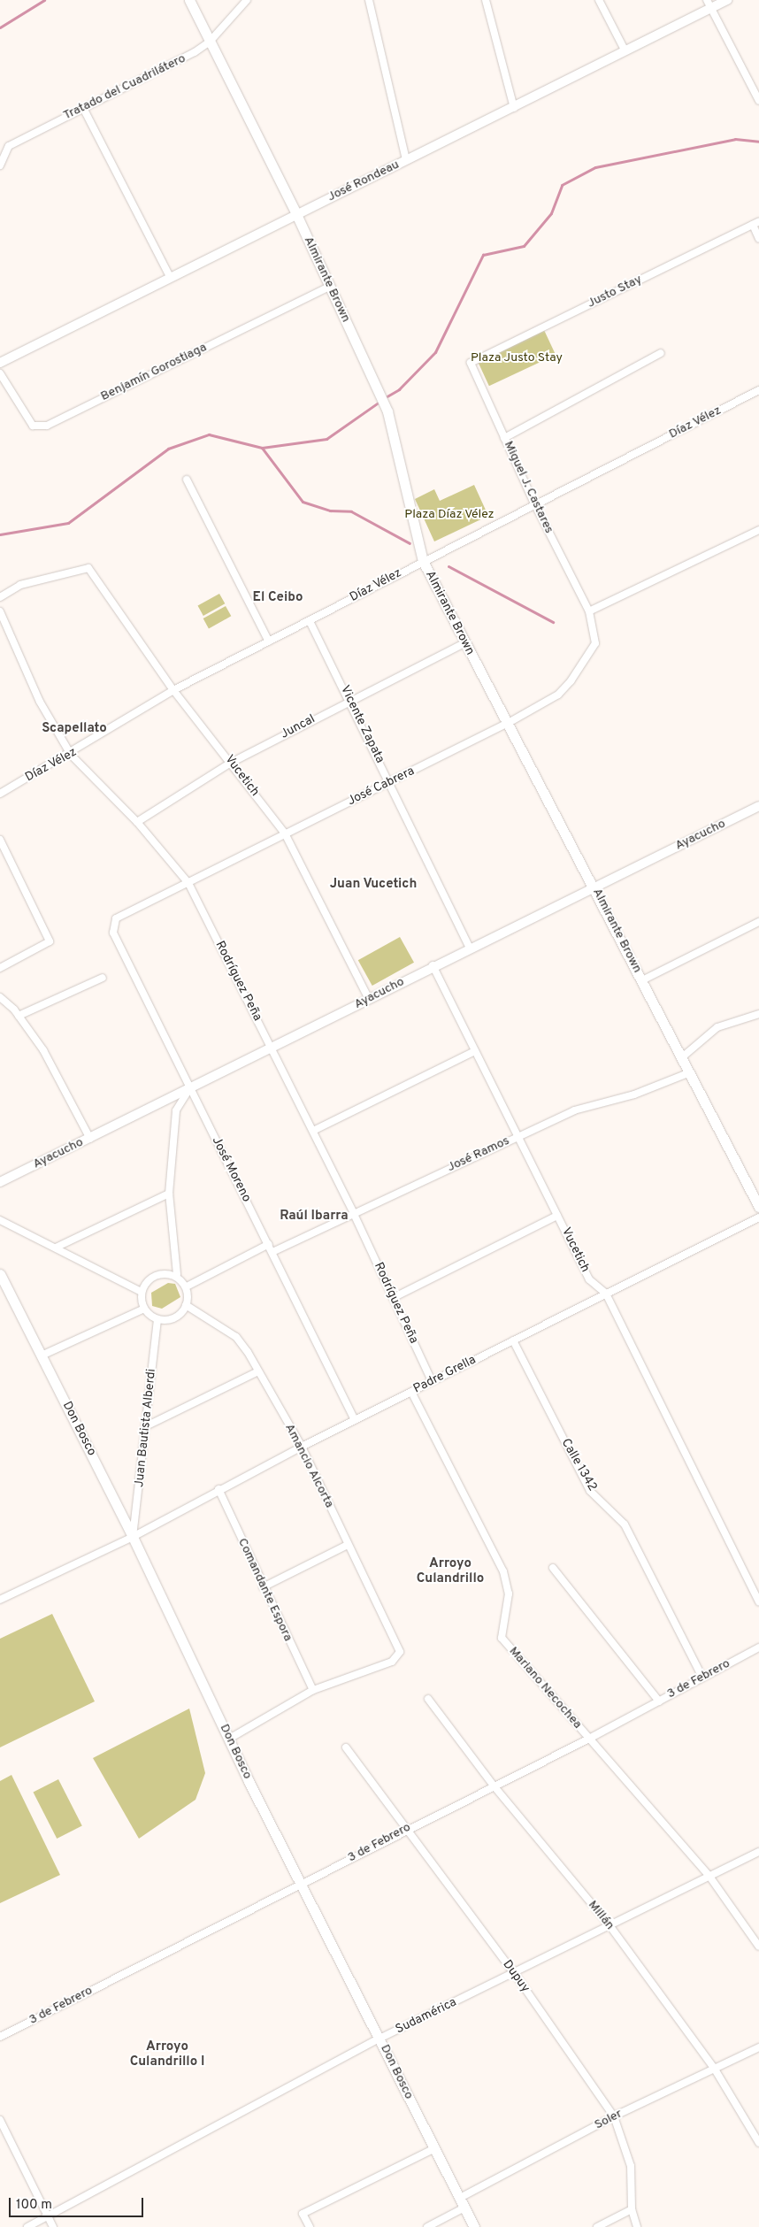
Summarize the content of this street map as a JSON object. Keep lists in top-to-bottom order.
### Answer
{
  "streets": {
    "main road": ["Almirante Brown", "Don Bosco"],
    "street": [
      "Tratado del Cuadrilátero",
      "José Rondeau",
      "Justo Stay",
      "Benjamín Gorostiaga",
      "Díaz Vélez",
      "Miguel J. Castares",
      "Vicente Zapata",
      "Juncal",
      "Vucetich",
      "José Cabrera",
      "Ayacucho",
      "Rodríguez Peña",
      "José Ramos",
      "José Moreno",
      "Padre Grella",
      "Juan Bautista Alberdi",
      "Calle 1342",
      "Amancio Alcorta",
      "Comandante Espora",
      "3 de Febrero",
      "Mariano Necochea",
      "Millán",
      "Dupuy",
      "Sudamérica",
      "Soler"
    ]
  },
  "crossings": [
    ["Tratado del Cuadrilátero", "Almirante Brown"],
    ["José Rondeau", "Almirante Brown"],
    ["Almirante Brown", "Benjamín Gorostiaga"],
    ["Almirante Brown", "Díaz Vélez"],
    ["Almirante Brown", "Juncal"],
    ["Almirante Brown", "José Cabrera"],
    ["Almirante Brown", "Ayacucho"],
    ["Almirante Brown", "José Ramos"],
    ["Justo Stay", "Miguel J. Castares"],
    ["Díaz Vélez", "Miguel J. Castares"],
    ["Díaz Vélez", "Vicente Zapata"],
    ["Díaz Vélez", "Vucetich"],
    ["Díaz Vélez", "Rodríguez Peña"],
    ["Miguel J. Castares", "José Cabrera"],
    ["Vicente Zapata", "Juncal"],
    ["Vicente Zapata", "José Cabrera"],
    ["Vicente Zapata", "Ayacucho"],
    ["Juncal", "Vucetich"],
    ["Juncal", "Rodríguez Peña"],
    ["Vucetich", "José Cabrera"],
    ["Vucetich", "Ayacucho"],
    ["Vucetich", "José Ramos"],
    ["Vucetich", "Padre Grella"],
    ["José Cabrera", "Rodríguez Peña"],
    ["José Cabrera", "José Moreno"],
    ["Ayacucho", "Rodríguez Peña"],
    ["Ayacucho", "José Moreno"],
    ["Rodríguez Peña", "José Ramos"],
    ["Rodríguez Peña", "Padre Grella"],
    ["José Ramos", "José Moreno"],
    ["José Moreno", "Padre Grella"],
    ["Padre Grella", "Juan Bautista Alberdi"],
    ["Padre Grella", "Don Bosco"],
    ["Padre Grella", "Calle 1342"],
    ["Padre Grella", "Amancio Alcorta"],
    ["Padre Grella", "Comandante Espora"],
    ["Padre Grella", "Mariano Necochea"],
    ["Juan Bautista Alberdi", "Don Bosco"],
    ["Juan Bautista Alberdi", "Amancio Alcorta"],
    ["Don Bosco", "3 de Febrero"],
    ["Don Bosco", "Sudamérica"],
    ["Don Bosco", "Soler"],
    ["Calle 1342", "3 de Febrero"],
    ["Amancio Alcorta", "Comandante Espora"],
    ["3 de Febrero", "Mariano Necochea"],
    ["3 de Febrero", "Millán"],
    ["3 de Febrero", "Dupuy"],
    ["Mariano Necochea", "Sudamérica"],
    ["Millán", "Sudamérica"],
    ["Millán", "Soler"],
    ["Dupuy", "Sudamérica"],
    ["Dupuy", "Soler"]
  ],
  "districts": [
    "El Ceibo",
    "Scapellato",
    "Juan Vucetich",
    "Raúl Ibarra",
    "Arroyo Culandrillo",
    "Arroyo Culandrillo I"
  ],
  "parks": ["Plaza Justo Stay", "Plaza Díaz Vélez"],
  "scale_bar": "100 m"
}
